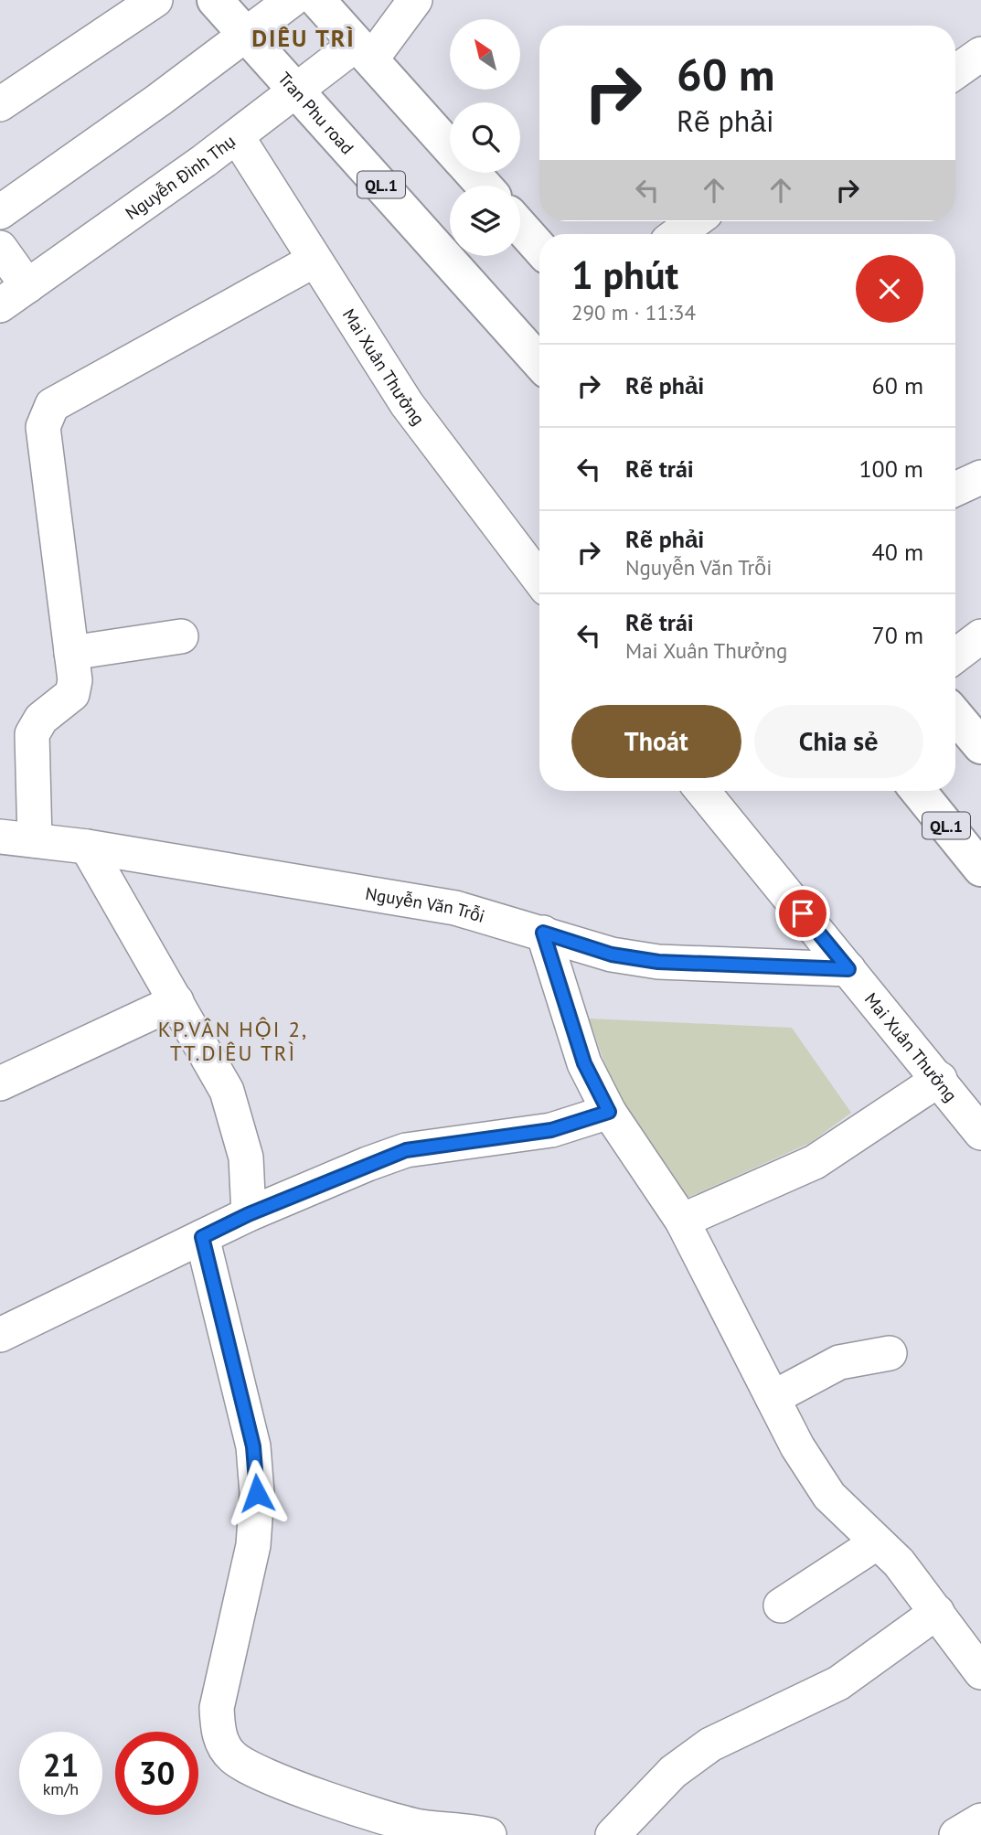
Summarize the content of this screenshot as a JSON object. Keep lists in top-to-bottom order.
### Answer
{
  "streets": {
    "highway": ["Tran Phu road", "QL.1"],
    "street": ["Nguyễn Đình Thụ", "Mai Xuân Thưởng", "Nguyễn Văn Trỗi"]
  },
  "crossings": [
    ["Tran Phu road", "Nguyễn Đình Thụ"],
    ["Nguyễn Đình Thụ", "Mai Xuân Thưởng"],
    ["Mai Xuân Thưởng", "Nguyễn Văn Trỗi"]
  ],
  "districts": ["DIÊU TRÌ", "KP.VÂN HỘI 2, TT.DIÊU TRÌ"],
  "north": "top left",
  "page": {
    "turn": ["60 m", "Rẽ phải"],
    "heading": ["1 phút", "290 m · 11:34"],
    "list": [
      {
        "name": "Rẽ phải",
        "value": "60 m"
      },
      {
        "name": "Rẽ trái",
        "value": "100 m"
      },
      {
        "name": "Rẽ phải",
        "note": "Nguyễn Văn Trỗi",
        "value": "40 m"
      },
      {
        "name": "Rẽ trái",
        "note": "Mai Xuân Thưởng",
        "value": "70 m"
      }
    ],
    "buttons": ["Thoát", "Chia sẻ"],
    "speed": "21 km/h",
    "limit": "30"
  }
}
